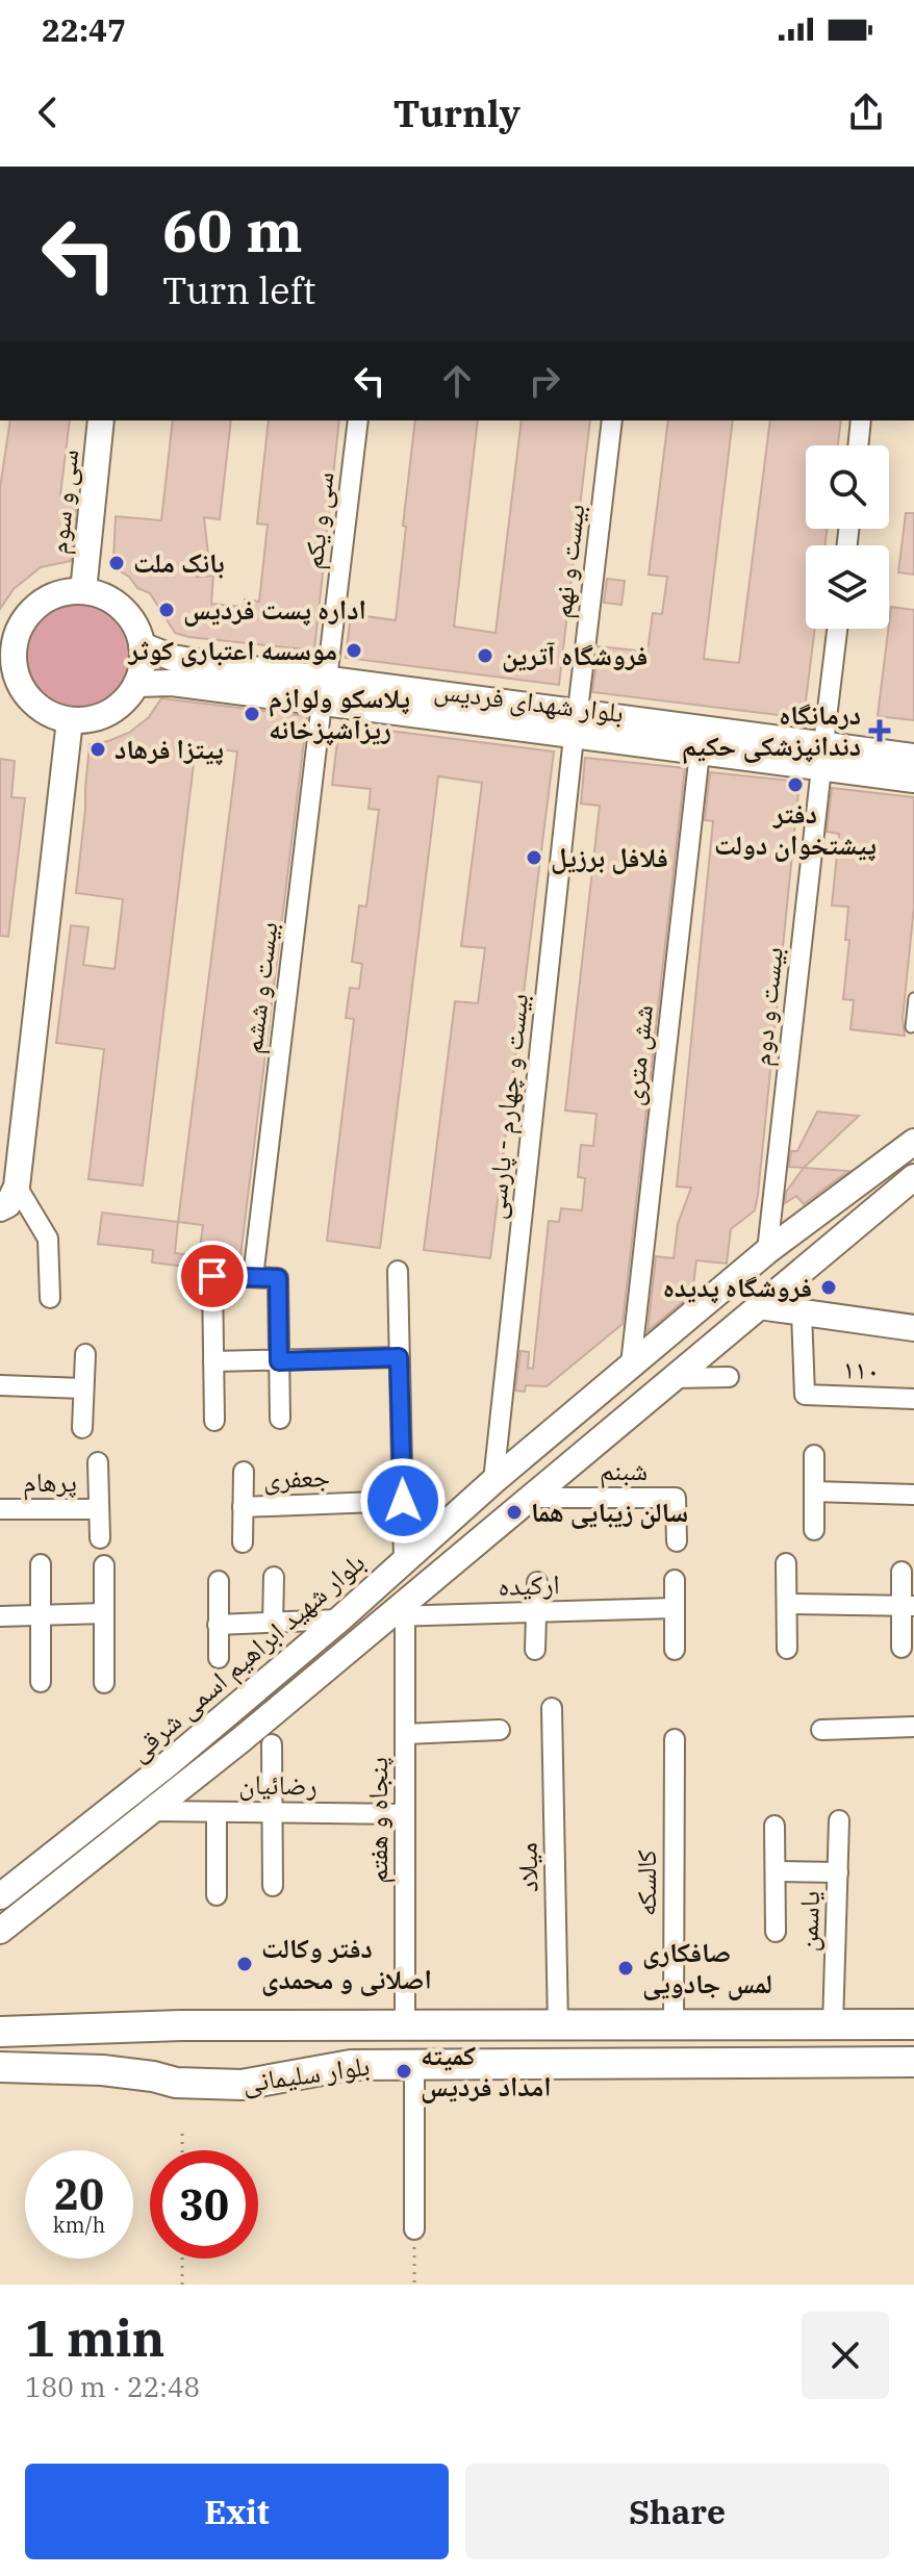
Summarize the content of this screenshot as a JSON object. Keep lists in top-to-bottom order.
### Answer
{
  "streets": {
    "main road": [
      "سی و سوم",
      "بلوار شهدای فردیس",
      "بلوار شهید ابراهیم اسمی شرقی",
      "بلوار سلیمانی"
    ],
    "street": [
      "سی و یکم",
      "بیست و نهم",
      "بیست و ششم",
      "بیست و دوم",
      "شش متری",
      "بیست و چهارم - پارسی",
      "۱۱۰",
      "شبنم",
      "جعفری",
      "پرهام",
      "ارکیده",
      "رضائیان",
      "پنجاه و هفتم",
      "میلاد",
      "کالسکه",
      "یاسمن"
    ]
  },
  "crossings": [
    ["سی و سوم", "بلوار شهدای فردیس"],
    ["سی و یکم", "بلوار شهدای فردیس"],
    ["بیست و نهم", "بلوار شهدای فردیس"],
    ["بلوار شهدای فردیس", "بیست و ششم"],
    ["بلوار شهدای فردیس", "بیست و دوم"],
    ["بلوار شهدای فردیس", "شش متری"],
    ["بلوار شهدای فردیس", "بیست و چهارم - پارسی"],
    ["بیست و دوم", "بلوار شهید ابراهیم اسمی شرقی"],
    ["شش متری", "بلوار شهید ابراهیم اسمی شرقی"],
    ["بیست و چهارم - پارسی", "بلوار شهید ابراهیم اسمی شرقی"],
    ["شبنم", "بلوار شهید ابراهیم اسمی شرقی"],
    ["ارکیده", "بلوار شهید ابراهیم اسمی شرقی"],
    ["ارکیده", "پنجاه و هفتم"],
    ["بلوار شهید ابراهیم اسمی شرقی", "رضائیان"],
    ["بلوار شهید ابراهیم اسمی شرقی", "پنجاه و هفتم"],
    ["رضائیان", "پنجاه و هفتم"],
    ["پنجاه و هفتم", "بلوار سلیمانی"],
    ["میلاد", "بلوار سلیمانی"],
    ["کالسکه", "بلوار سلیمانی"],
    ["یاسمن", "بلوار سلیمانی"]
  ],
  "places": {
    "other": [
      "بانک ملت",
      "اداره پست فردیس",
      "موسسه اعتباری کوثر",
      "فروشگاه آترین",
      "پلاسکو ولوازم ریزآشپزخانه",
      "پیتزا فرهاد",
      "دفتر پیشتخوان دولت",
      "فلافل برزیل",
      "فروشگاه پدیده",
      "سالن زیبایی هما",
      "دفتر وکالت اصلانی و محمدی",
      "صافکاری لمس جادویی",
      "کمیته امداد فردیس"
    ],
    "health": ["درمانگاه دندانپزشکی حکیم"]
  },
  "page": {
    "status": "22:47",
    "header": "Turnly",
    "turn": ["60 m", "Turn left"],
    "speed": "20 km/h",
    "limit": "30",
    "heading": ["1 min", "180 m · 22:48"],
    "buttons": ["Exit", "Share"]
  }
}
